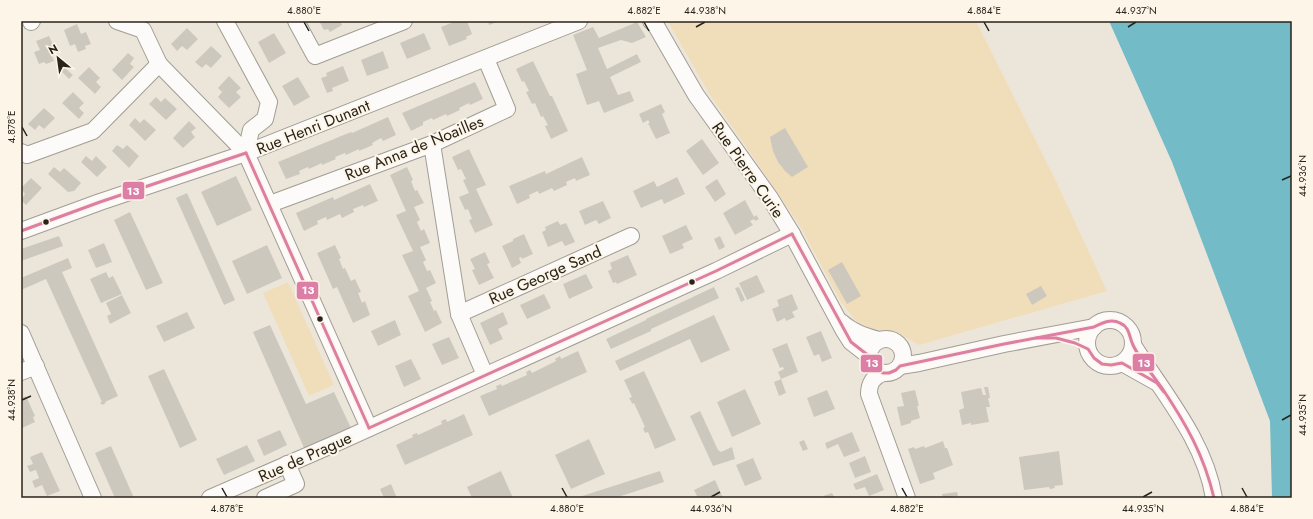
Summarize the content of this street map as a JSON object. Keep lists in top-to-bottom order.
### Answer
{
  "streets": {
    "street": [
      "Rue Henri Dunant",
      "Rue Anna de Noailles",
      "Rue Pierre Curie",
      "Rue George Sand",
      "Rue de Prague"
    ]
  },
  "crossings": [
    ["Rue Henri Dunant", "Rue Anna de Noailles"],
    ["Rue Pierre Curie", "Rue de Prague"]
  ],
  "lines": ["transit line 13"],
  "north": "top left",
  "coordinates": [
    "4.880°E",
    "4.882°E",
    "44.938°N",
    "4.884°E",
    "44.937°N",
    "4.878°E",
    "44.936°N",
    "44.935°N"
  ]
}
